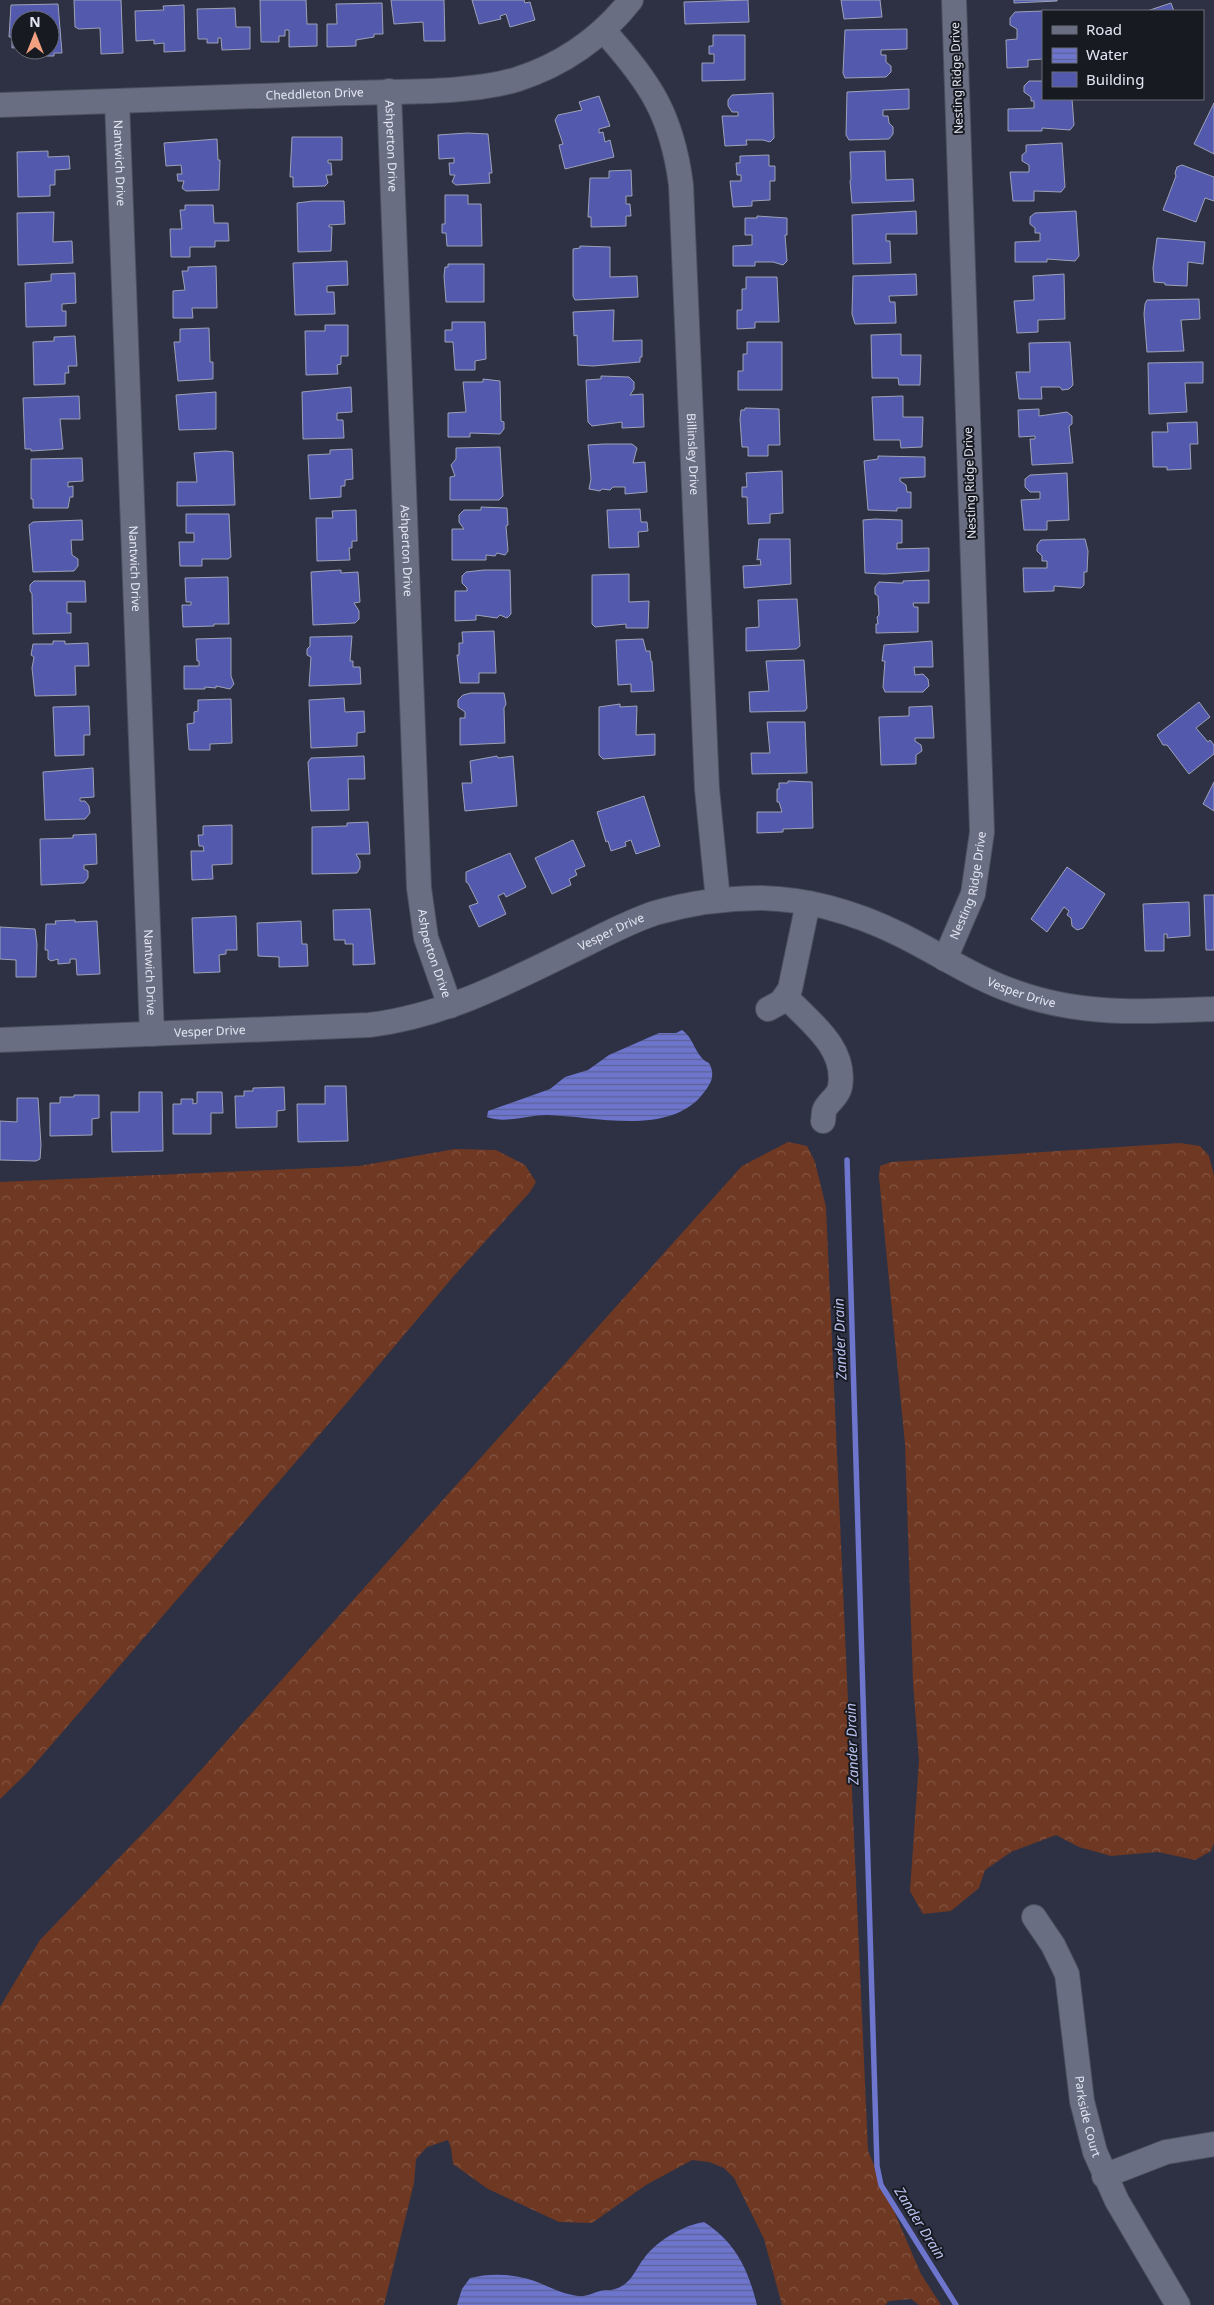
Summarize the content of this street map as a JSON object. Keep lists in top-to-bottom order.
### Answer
{
  "streets": {
    "street": [
      "Nesting Ridge Drive",
      "Cheddleton Drive",
      "Ashperton Drive",
      "Nantwich Drive",
      "Billinsley Drive",
      "Vesper Drive",
      "Parkside Court"
    ]
  },
  "crossings": [
    ["Nesting Ridge Drive", "Vesper Drive"],
    ["Cheddleton Drive", "Ashperton Drive"],
    ["Cheddleton Drive", "Nantwich Drive"],
    ["Cheddleton Drive", "Billinsley Drive"],
    ["Ashperton Drive", "Vesper Drive"],
    ["Nantwich Drive", "Vesper Drive"],
    ["Billinsley Drive", "Vesper Drive"]
  ],
  "water": ["Zander Drain"],
  "legend": ["Road", "Water", "Building"],
  "north": "top"
}
